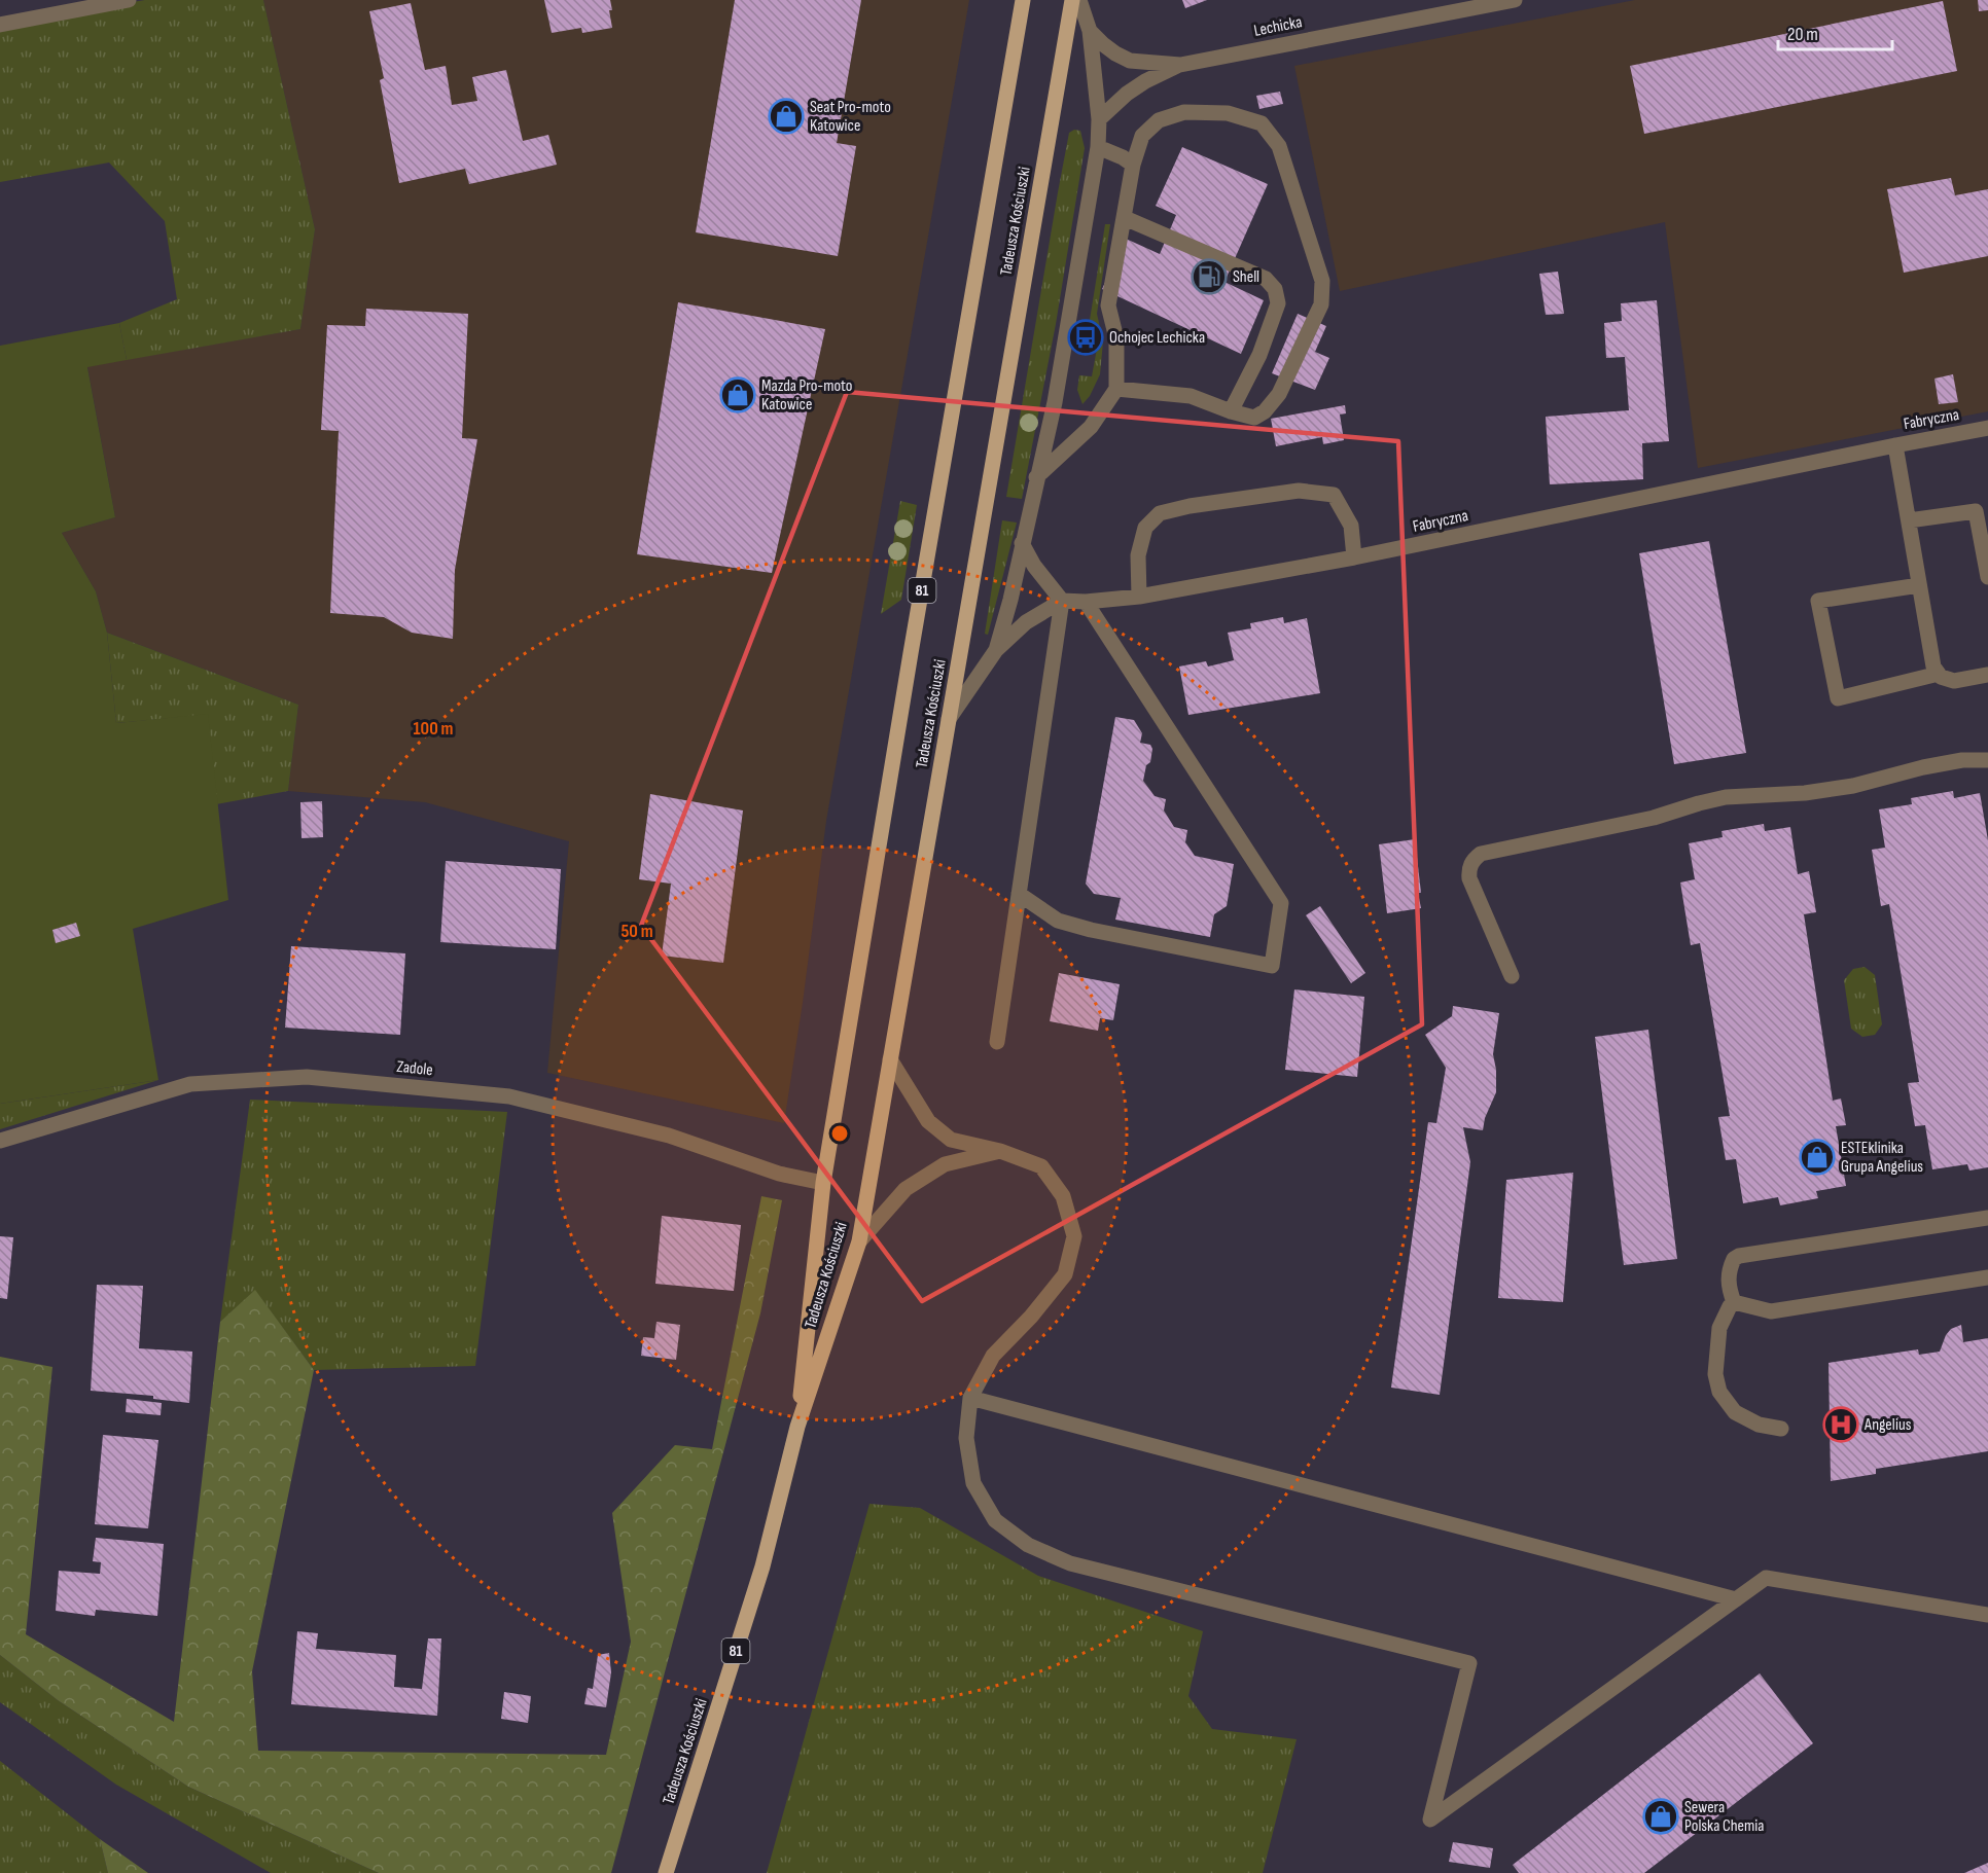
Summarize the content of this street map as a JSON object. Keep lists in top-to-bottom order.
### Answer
{
  "streets": {
    "main road": ["Tadeusza Kościuszki", "81"],
    "street": ["Lechicka", "Fabryczna", "Zadole"]
  },
  "crossings": [
    ["Tadeusza Kościuszki", "Zadole"]
  ],
  "places": {
    "shop": [
      "Seat Pro-moto Katowice",
      "Mazda Pro-moto Katowice",
      "ESTEklinika Grupa Angelius",
      "Sewera Polska Chemia"
    ],
    "fuel station": ["Shell"],
    "bus stop": ["Ochojec Lechicka"],
    "hospital": ["Angelius"]
  },
  "scale_bar": "20 m",
  "rings": ["100 m", "50 m"]
}
